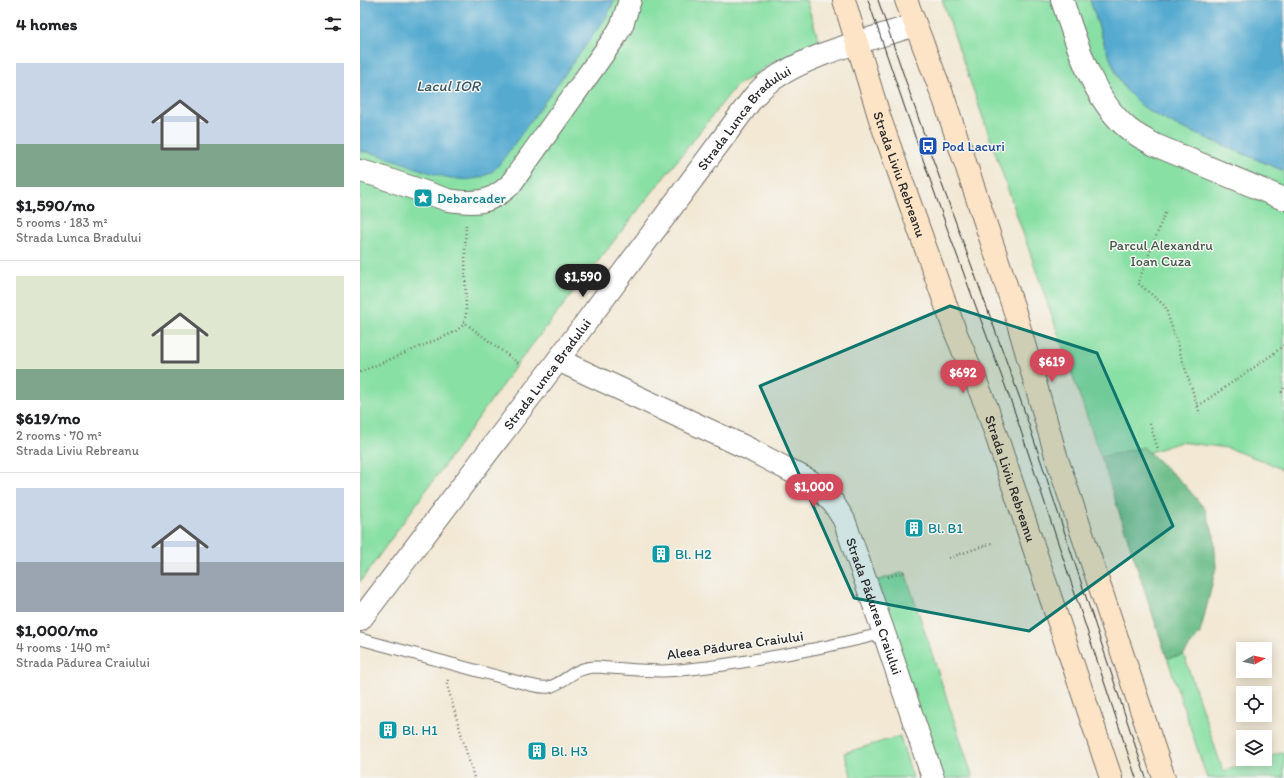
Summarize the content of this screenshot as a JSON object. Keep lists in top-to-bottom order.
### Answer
{
  "streets": {
    "main road": ["Strada Liviu Rebreanu"],
    "street": ["Strada Lunca Bradului", "Strada Pădurea Craiului"],
    "lane": ["Aleea Pădurea Craiului"]
  },
  "crossings": [
    ["Strada Lunca Bradului", "Strada Liviu Rebreanu"],
    ["Strada Lunca Bradului", "Strada Pădurea Craiului"],
    ["Strada Pădurea Craiului", "Aleea Pădurea Craiului"]
  ],
  "water": ["Lacul IOR"],
  "parks": ["Parcul Alexandru Ioan Cuza"],
  "places": {
    "bus stop": ["Pod Lacuri"],
    "place": ["Debarcader"],
    "building": [
      "Bl. B1",
      "Bl. H2",
      "Bl. H1",
      "Bl. H3"
    ]
  },
  "north": "right",
  "page": {
    "heading": "4 homes",
    "list": [
      {
        "name": "$1,590/mo",
        "note": "5 rooms · 183 m² · Strada Lunca Bradului"
      },
      {
        "name": "$619/mo",
        "note": "2 rooms · 70 m² · Strada Liviu Rebreanu"
      },
      {
        "name": "$1,000/mo",
        "note": "4 rooms · 140 m² · Strada Pădurea Craiului"
      }
    ],
    "price": [
      "$1,590",
      "$619",
      "$692",
      "$1,000"
    ]
  }
}
